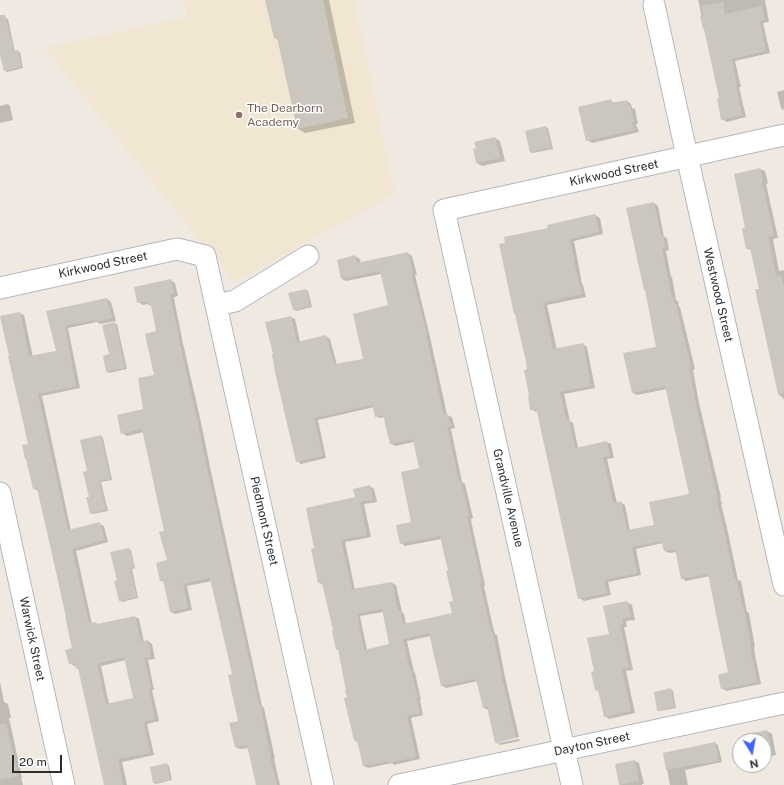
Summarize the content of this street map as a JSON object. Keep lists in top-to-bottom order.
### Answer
{
  "streets": {
    "street": [
      "Kirkwood Street",
      "Westwood Street",
      "Grandville Avenue",
      "Piedmont Street",
      "Warwick Street",
      "Dayton Street"
    ]
  },
  "crossings": [
    ["Kirkwood Street", "Westwood Street"],
    ["Kirkwood Street", "Grandville Avenue"],
    ["Kirkwood Street", "Piedmont Street"],
    ["Grandville Avenue", "Dayton Street"]
  ],
  "places": ["The Dearborn Academy"],
  "scale_bar": "20 m",
  "north": "bottom"
}
